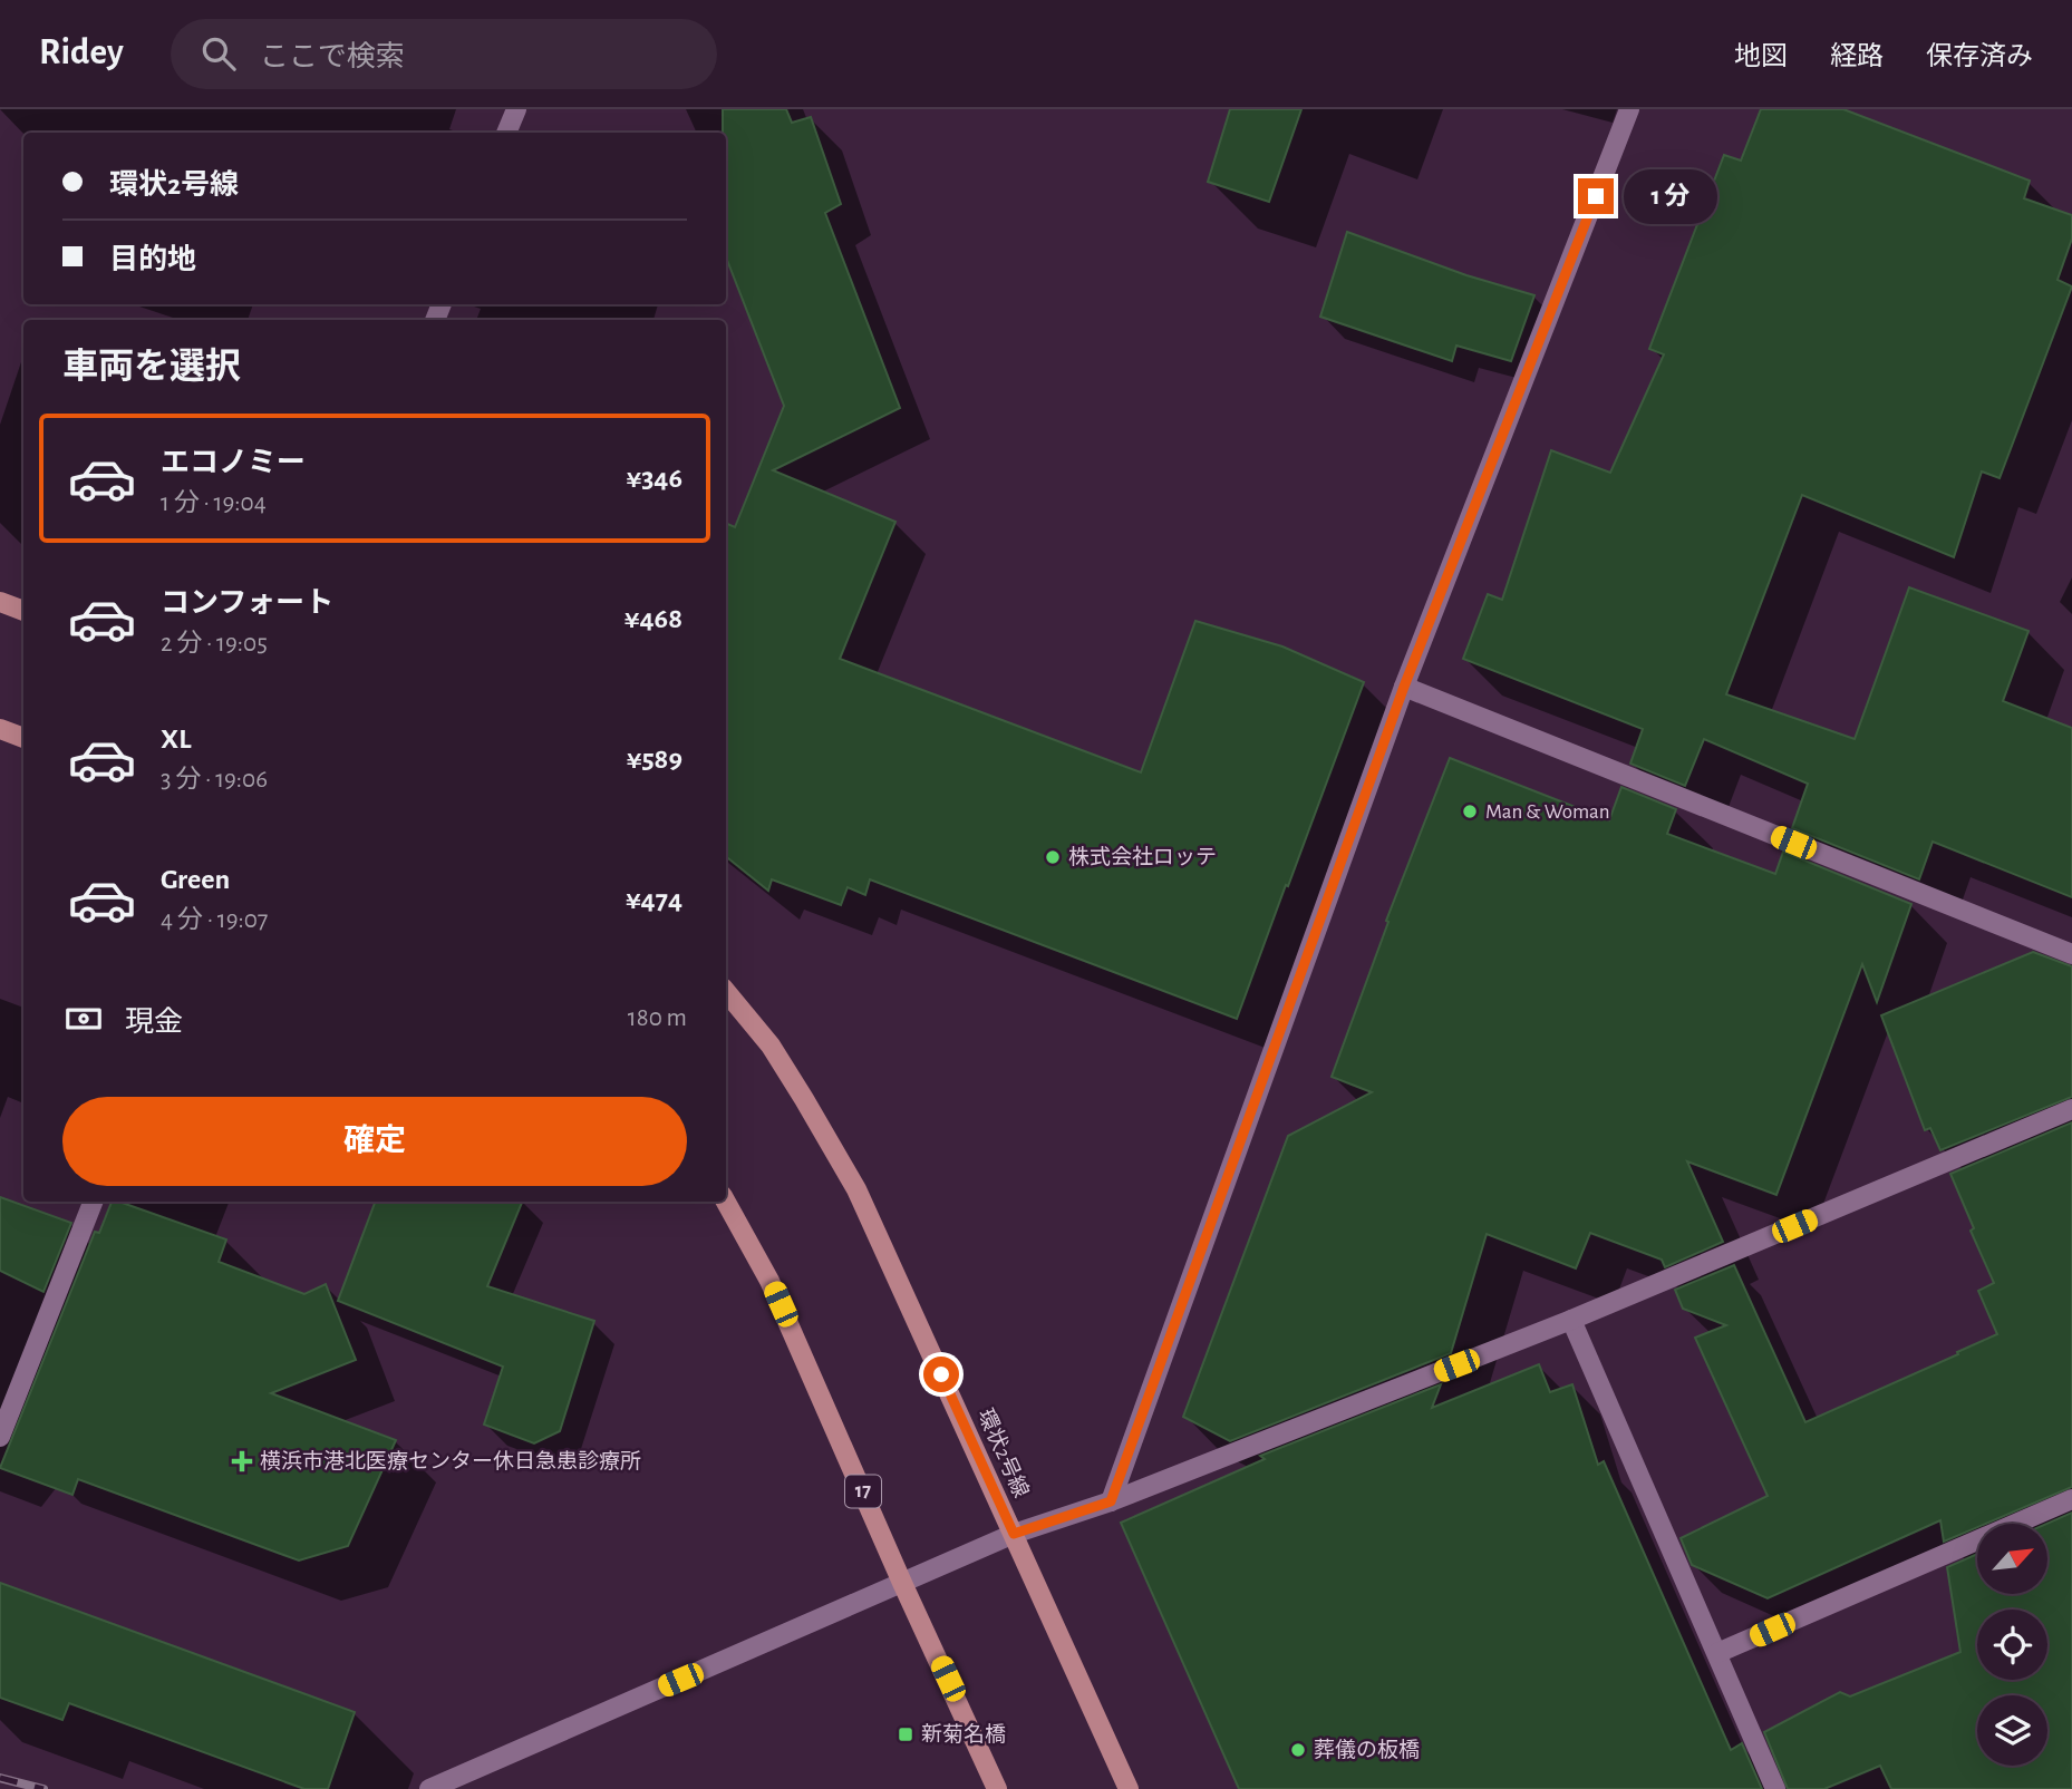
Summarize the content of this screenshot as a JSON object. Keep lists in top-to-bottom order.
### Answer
{
  "streets": {
    "main road": ["環状2号線", "17"]
  },
  "places": {
    "other": ["Man & Woman", "株式会社ロッテ", "葬儀の板橋"],
    "health": ["横浜市港北医療センター休日急患診療所"],
    "transit": ["新菊名橋"]
  },
  "north": "top right",
  "page": {
    "header": "Ridey",
    "search": "ここで検索",
    "nav": ["地図", "経路", "保存済み"],
    "banner": ["環状2号線", "目的地"],
    "bubble": "1 分",
    "heading": "車両を選択",
    "list": [
      {
        "name": "エコノミー",
        "note": "1 分 · 19:04",
        "value": "¥346"
      },
      {
        "name": "コンフォート",
        "note": "2 分 · 19:05",
        "value": "¥468"
      },
      {
        "name": "XL",
        "note": "3 分 · 19:06",
        "value": "¥589"
      },
      {
        "name": "Green",
        "note": "4 分 · 19:07",
        "value": "¥474"
      }
    ],
    "pay": ["現金", "180 m"],
    "buttons": "確定"
  }
}
